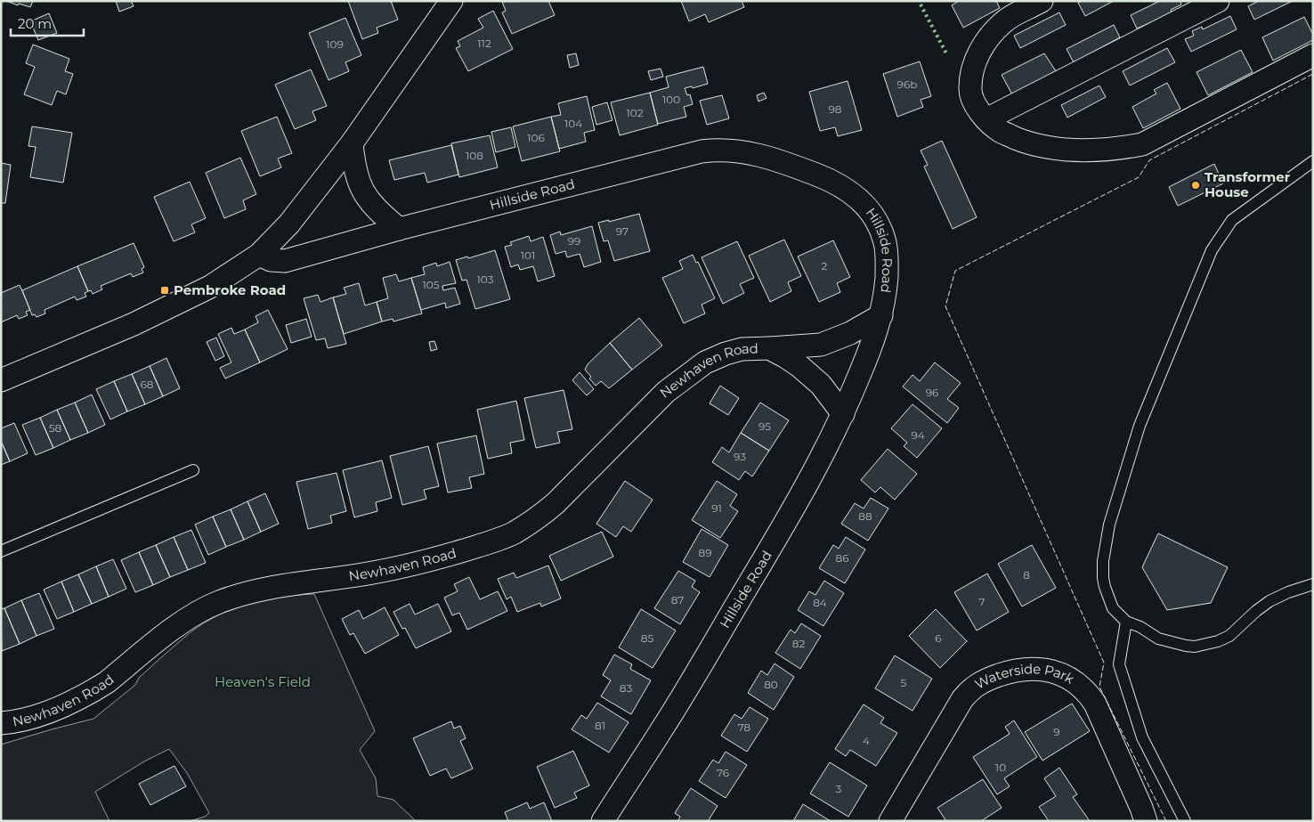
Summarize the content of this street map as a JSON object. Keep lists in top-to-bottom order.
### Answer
{
  "streets": {
    "street": ["Hillside Road", "Newhaven Road", "Waterside Park"]
  },
  "crossings": [
    ["Hillside Road", "Newhaven Road"]
  ],
  "parks": ["Heaven's Field"],
  "places": {
    "other": ["Transformer House"],
    "transit": ["Pembroke Road"]
  },
  "house_numbers": [
    "112",
    "109",
    "96b",
    "100",
    "98",
    "102",
    "104",
    "106",
    "108",
    "97",
    "99",
    "101",
    "2",
    "103",
    "105",
    "68",
    "96",
    "95",
    "58",
    "94",
    "93",
    "91",
    "88",
    "89",
    "86",
    "8",
    "87",
    "7",
    "84",
    "85",
    "6",
    "82",
    "5",
    "80",
    "83",
    "81",
    "78",
    "9",
    "4",
    "10",
    "76",
    "3"
  ],
  "scale_bar": "20 m"
}
